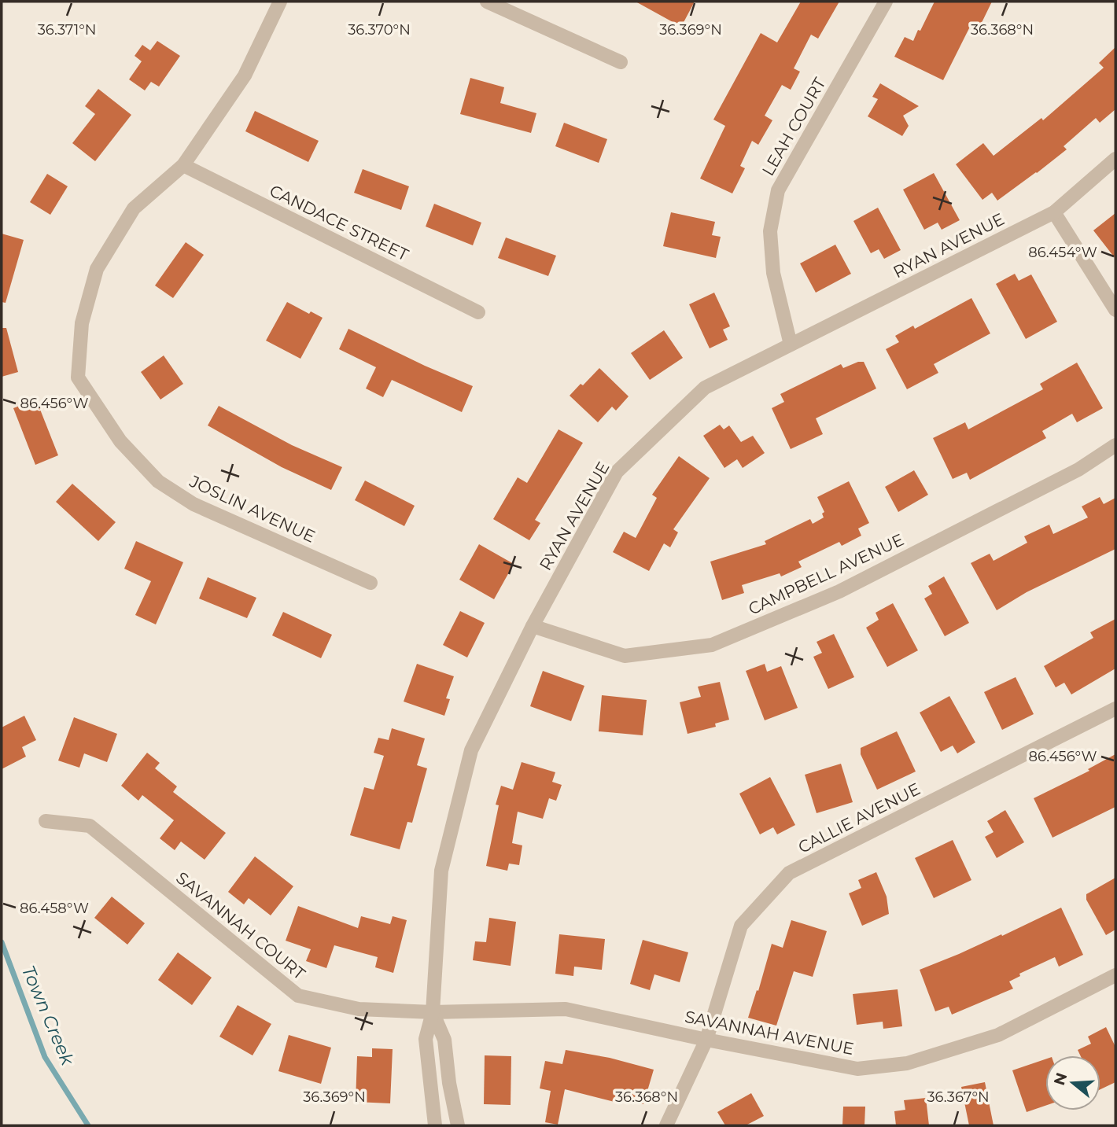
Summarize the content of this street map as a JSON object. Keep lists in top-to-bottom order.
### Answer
{
  "streets": {
    "street": [
      "LEAH COURT",
      "CANDACE STREET",
      "RYAN AVENUE",
      "JOSLIN AVENUE",
      "CAMPBELL AVENUE",
      "CALLIE AVENUE",
      "SAVANNAH COURT",
      "SAVANNAH AVENUE"
    ]
  },
  "crossings": [
    ["LEAH COURT", "RYAN AVENUE"],
    ["CANDACE STREET", "JOSLIN AVENUE"],
    ["RYAN AVENUE", "CAMPBELL AVENUE"],
    ["RYAN AVENUE", "SAVANNAH COURT"],
    ["RYAN AVENUE", "SAVANNAH AVENUE"],
    ["CALLIE AVENUE", "SAVANNAH AVENUE"],
    ["SAVANNAH COURT", "SAVANNAH AVENUE"]
  ],
  "water": ["Town Creek"],
  "north": "left",
  "coordinates": [
    "36.371°N",
    "36.370°N",
    "36.369°N",
    "36.368°N",
    "86.454°W",
    "86.456°W",
    "86.458°W",
    "36.367°N"
  ]
}
